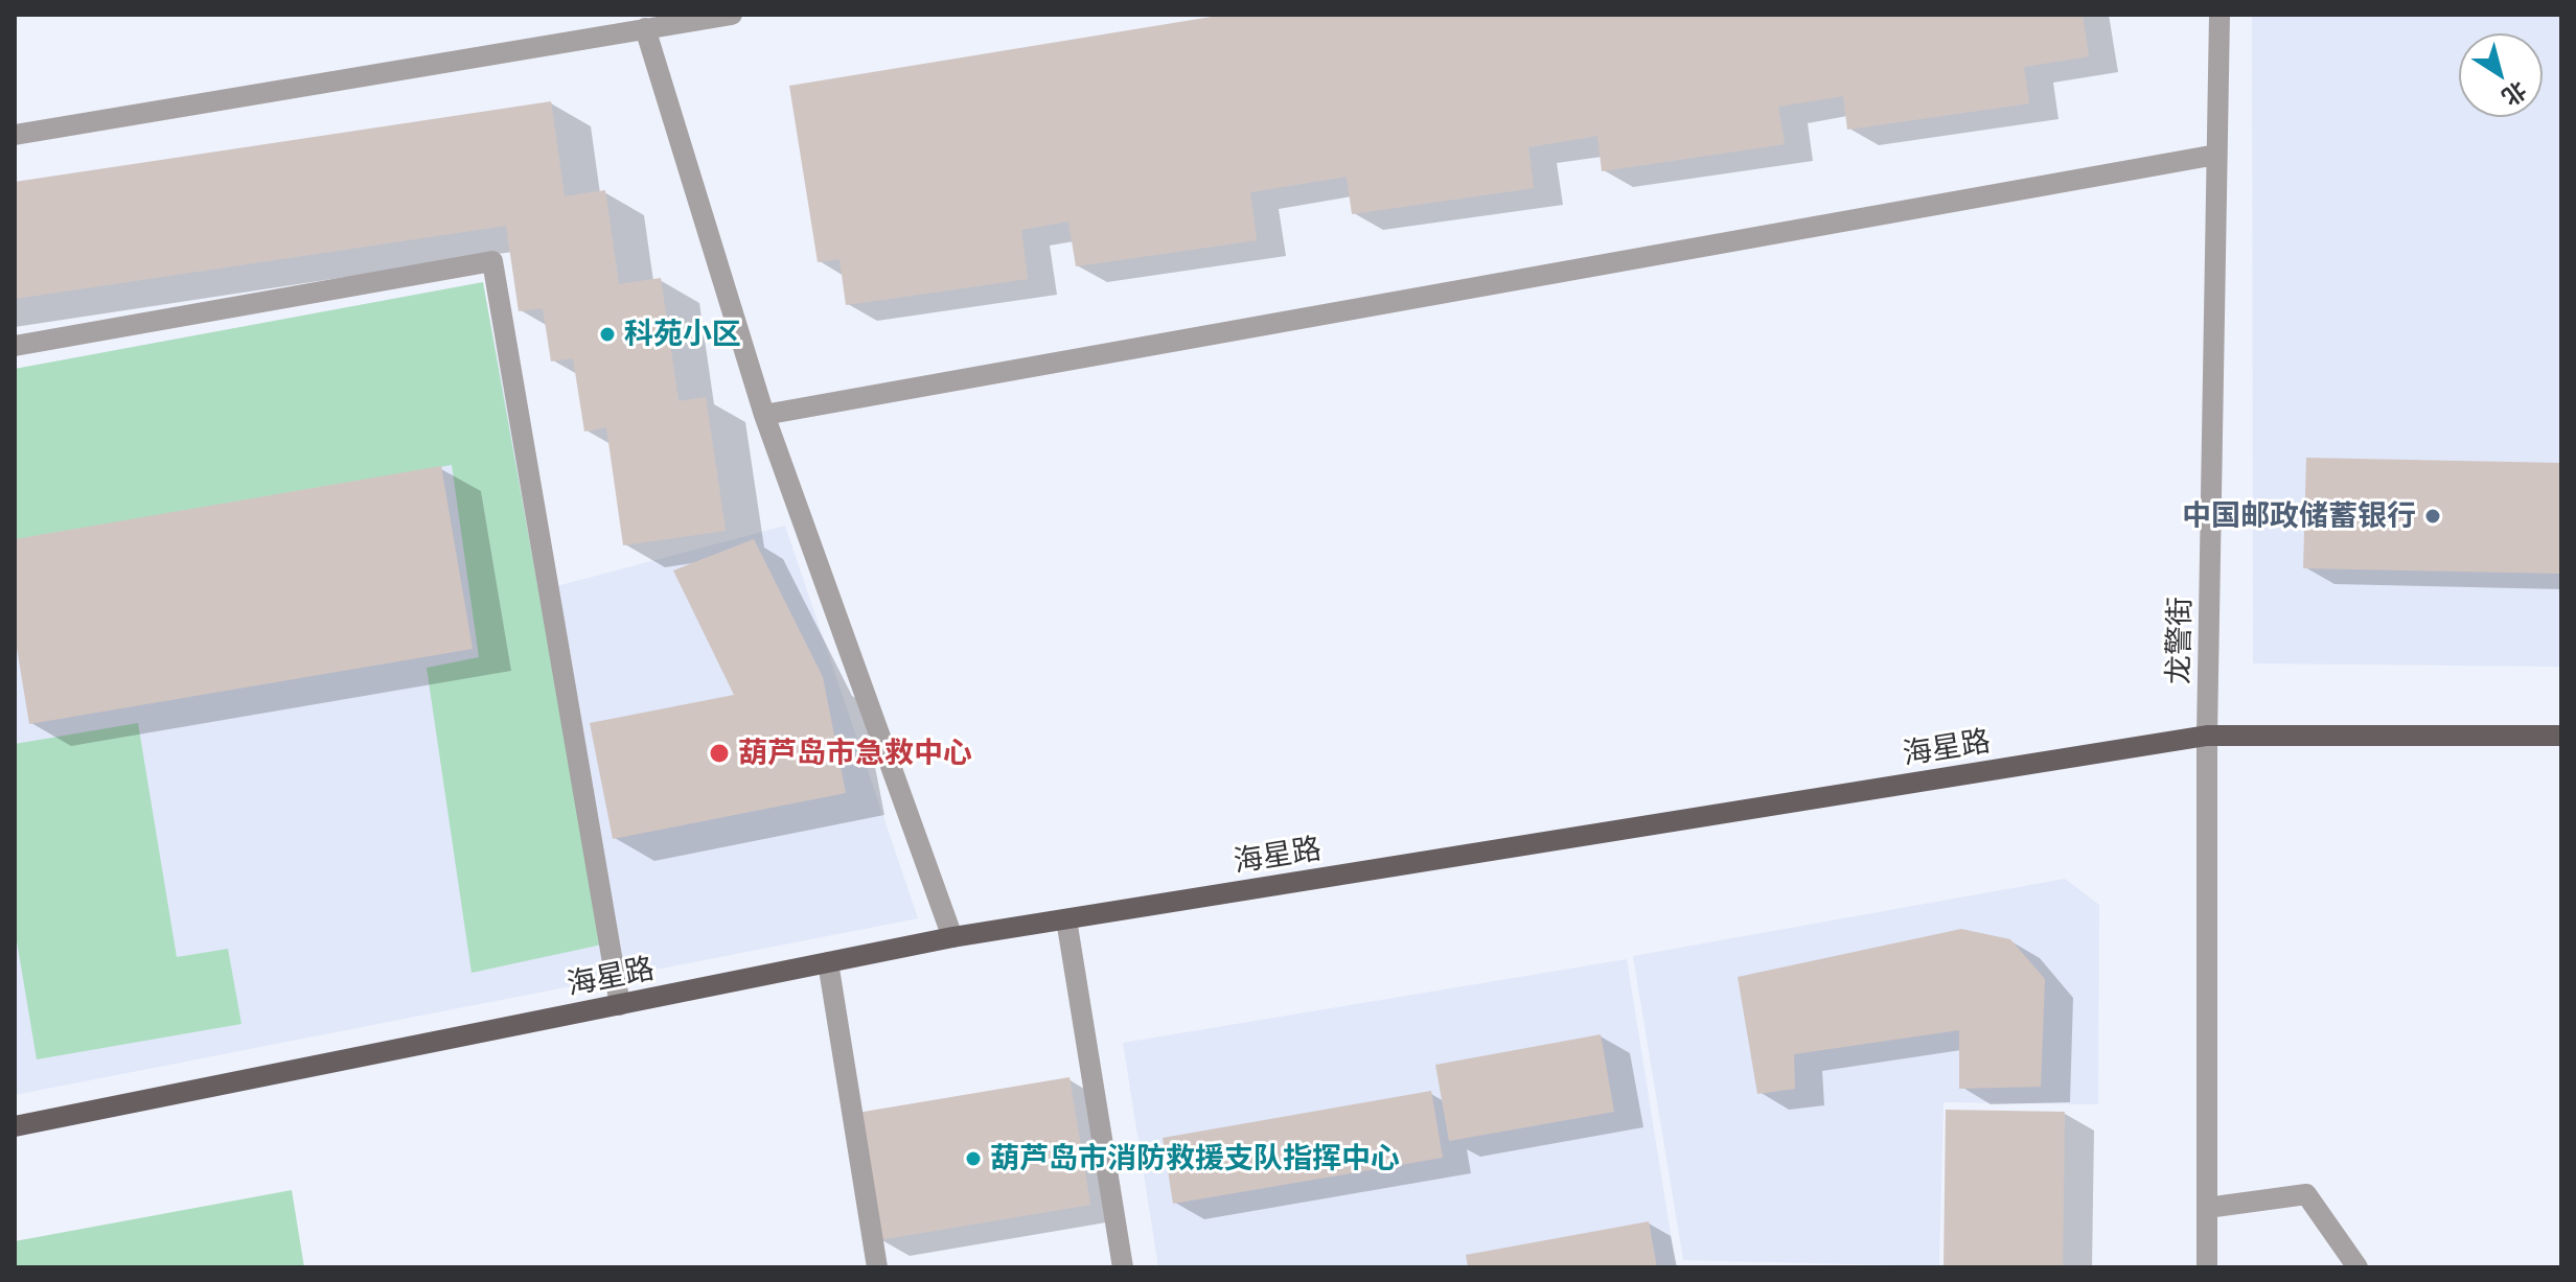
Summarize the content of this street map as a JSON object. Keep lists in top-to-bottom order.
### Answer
{
  "streets": {
    "main road": ["海星路"],
    "street": ["龙警街"]
  },
  "crossings": [
    ["龙警街", "海星路"]
  ],
  "places": [
    "科苑小区",
    "中国邮政储蓄银行",
    "葫芦岛市急救中心",
    "葫芦岛市消防救援支队指挥中心"
  ],
  "north": "bottom right"
}
